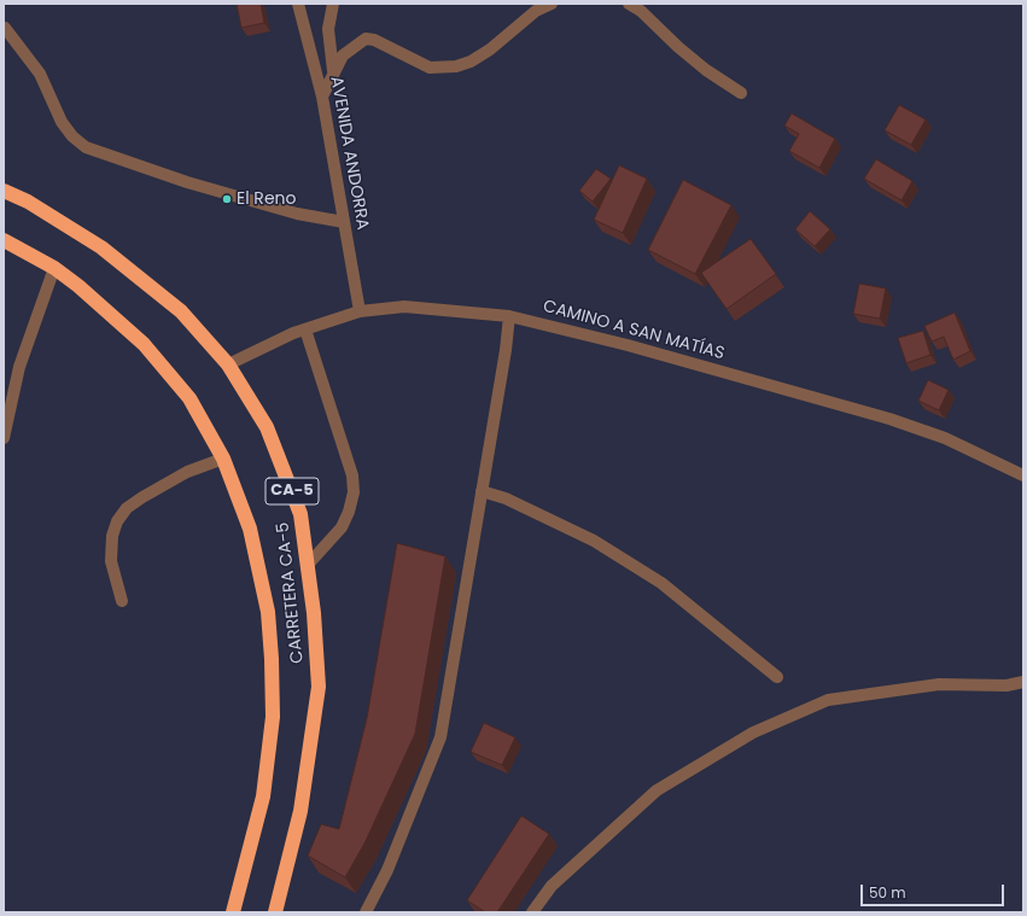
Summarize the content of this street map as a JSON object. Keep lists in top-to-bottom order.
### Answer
{
  "streets": {
    "highway": ["CA-5", "CARRETERA CA-5"],
    "street": ["AVENIDA ANDORRA", "CAMINO A SAN MATÍAS"]
  },
  "crossings": [
    ["AVENIDA ANDORRA", "CAMINO A SAN MATÍAS"],
    ["CAMINO A SAN MATÍAS", "CARRETERA CA-5"]
  ],
  "places": ["El Reno"],
  "scale_bar": "50 m"
}
